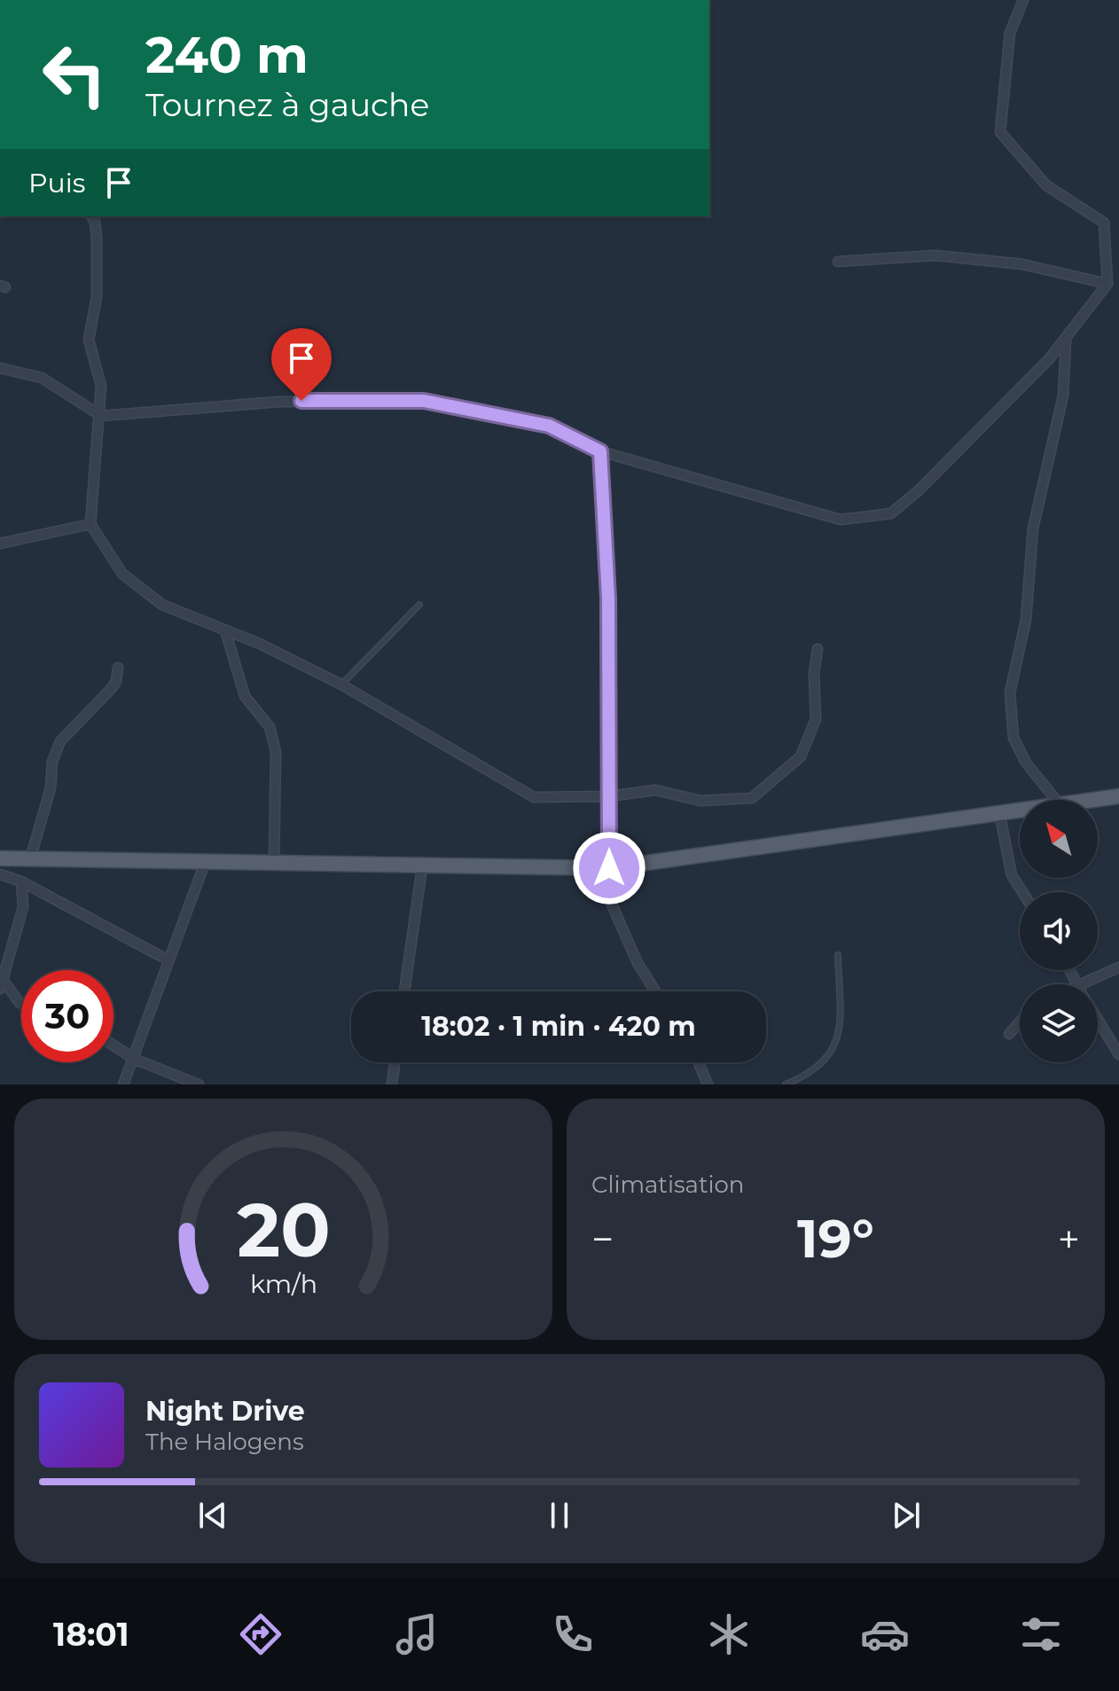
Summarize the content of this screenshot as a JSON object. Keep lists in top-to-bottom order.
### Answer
{
  "north": "top left",
  "page": {
    "turn": ["240 m", "Tournez à gauche"],
    "then": "Puis",
    "limit": "30",
    "trip": "18:02 · 1 min · 420 m",
    "tile": "Climatisation",
    "heat": ["−", "19°", "+"],
    "song": ["Night Drive", "The Halogens"],
    "tabs": "18:01",
    "gauge": ["20", "km/h"]
  }
}
